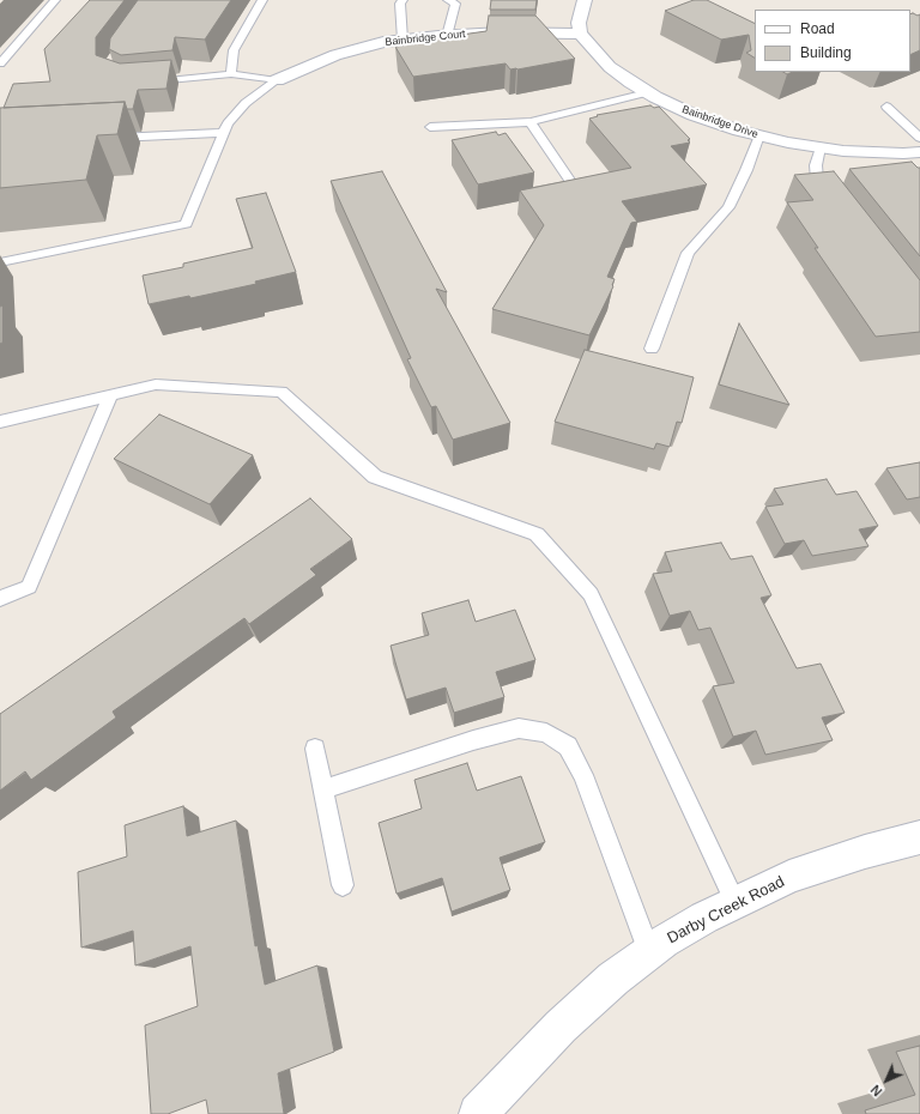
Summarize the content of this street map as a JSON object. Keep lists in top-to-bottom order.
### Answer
{
  "streets": {
    "street": ["Bainbridge Court", "Bainbridge Drive", "Darby Creek Road"]
  },
  "crossings": [
    ["Bainbridge Court", "Bainbridge Drive"]
  ],
  "legend": ["Road", "Building"],
  "north": "bottom left"
}
